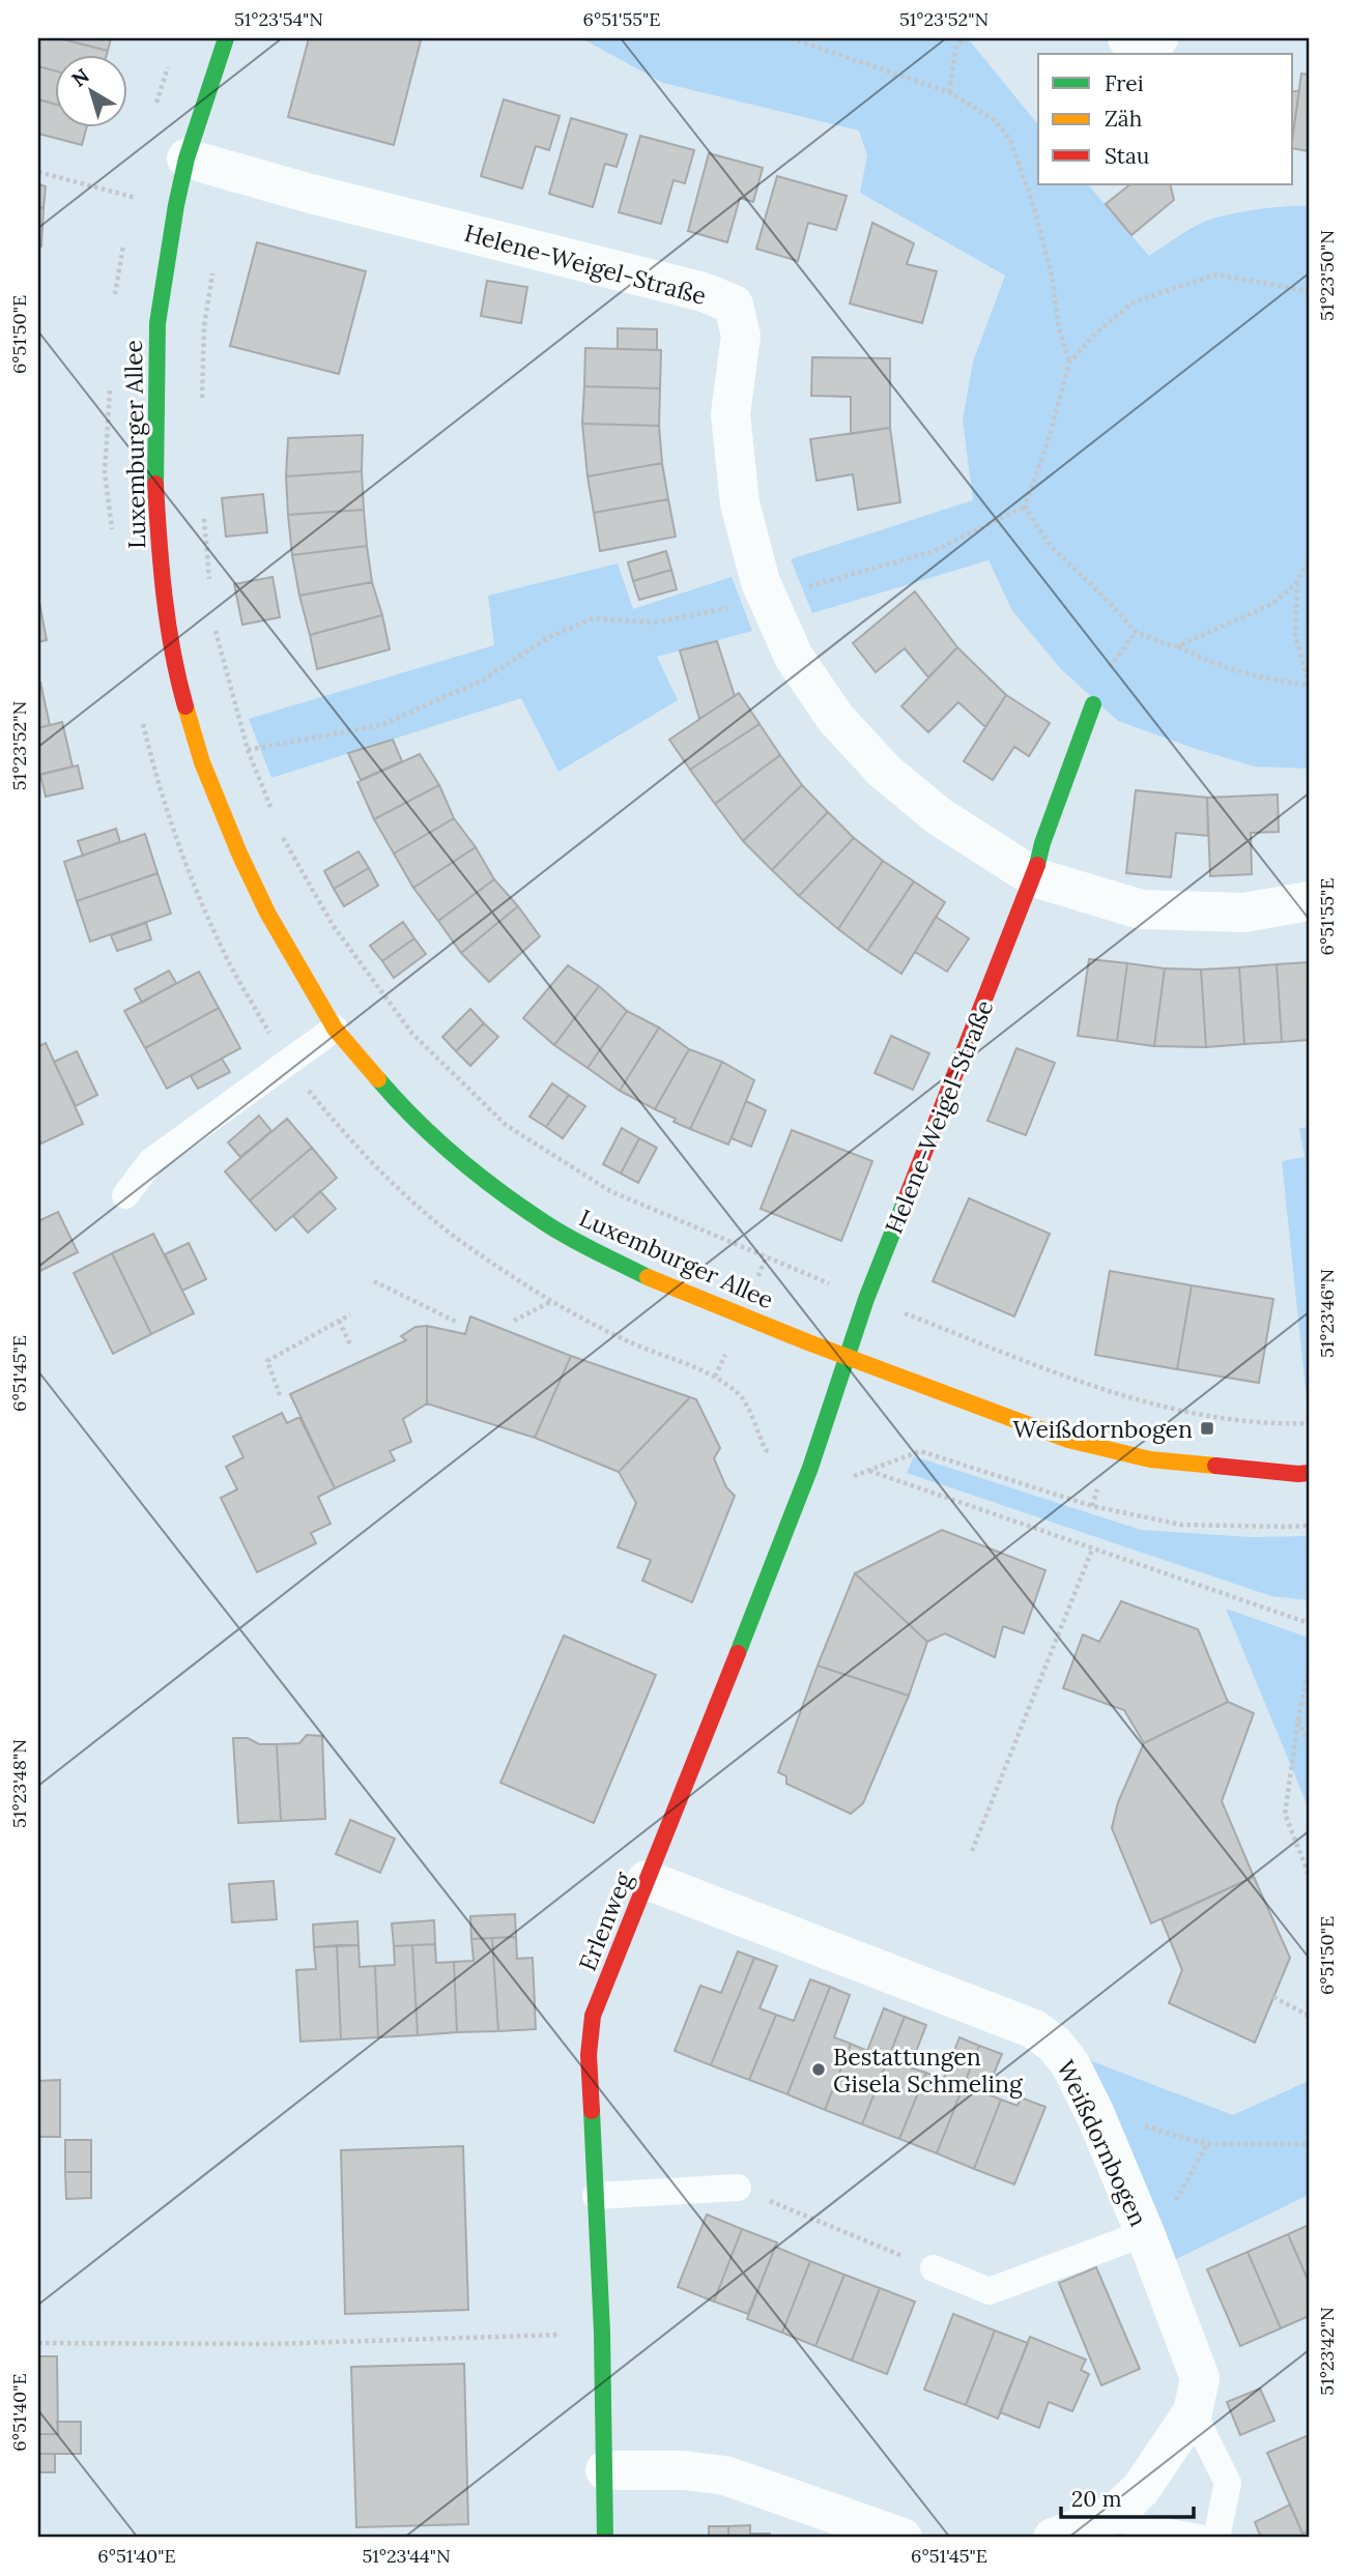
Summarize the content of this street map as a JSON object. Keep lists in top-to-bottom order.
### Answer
{
  "streets": {
    "street": [
      "Helene-Weigel-Straße",
      "Luxemburger Allee",
      "Erlenweg",
      "Weißdornbogen"
    ]
  },
  "crossings": [
    ["Helene-Weigel-Straße", "Luxemburger Allee"],
    ["Helene-Weigel-Straße", "Erlenweg"],
    ["Luxemburger Allee", "Erlenweg"],
    ["Erlenweg", "Weißdornbogen"]
  ],
  "places": {
    "transit": ["Weißdornbogen"],
    "other": ["Bestattungen Gisela Schmeling"]
  },
  "legend": ["Frei", "Zäh", "Stau"],
  "scale_bar": "20 m",
  "north": "top left",
  "coordinates": [
    "51°23'54\"N",
    "6°51'55\"E",
    "51°23'52\"N",
    "51°23'50\"N",
    "6°51'50\"E",
    "51°23'46\"N",
    "6°51'45\"E",
    "51°23'48\"N",
    "51°23'42\"N",
    "6°51'40\"E",
    "51°23'44\"N"
  ]
}
